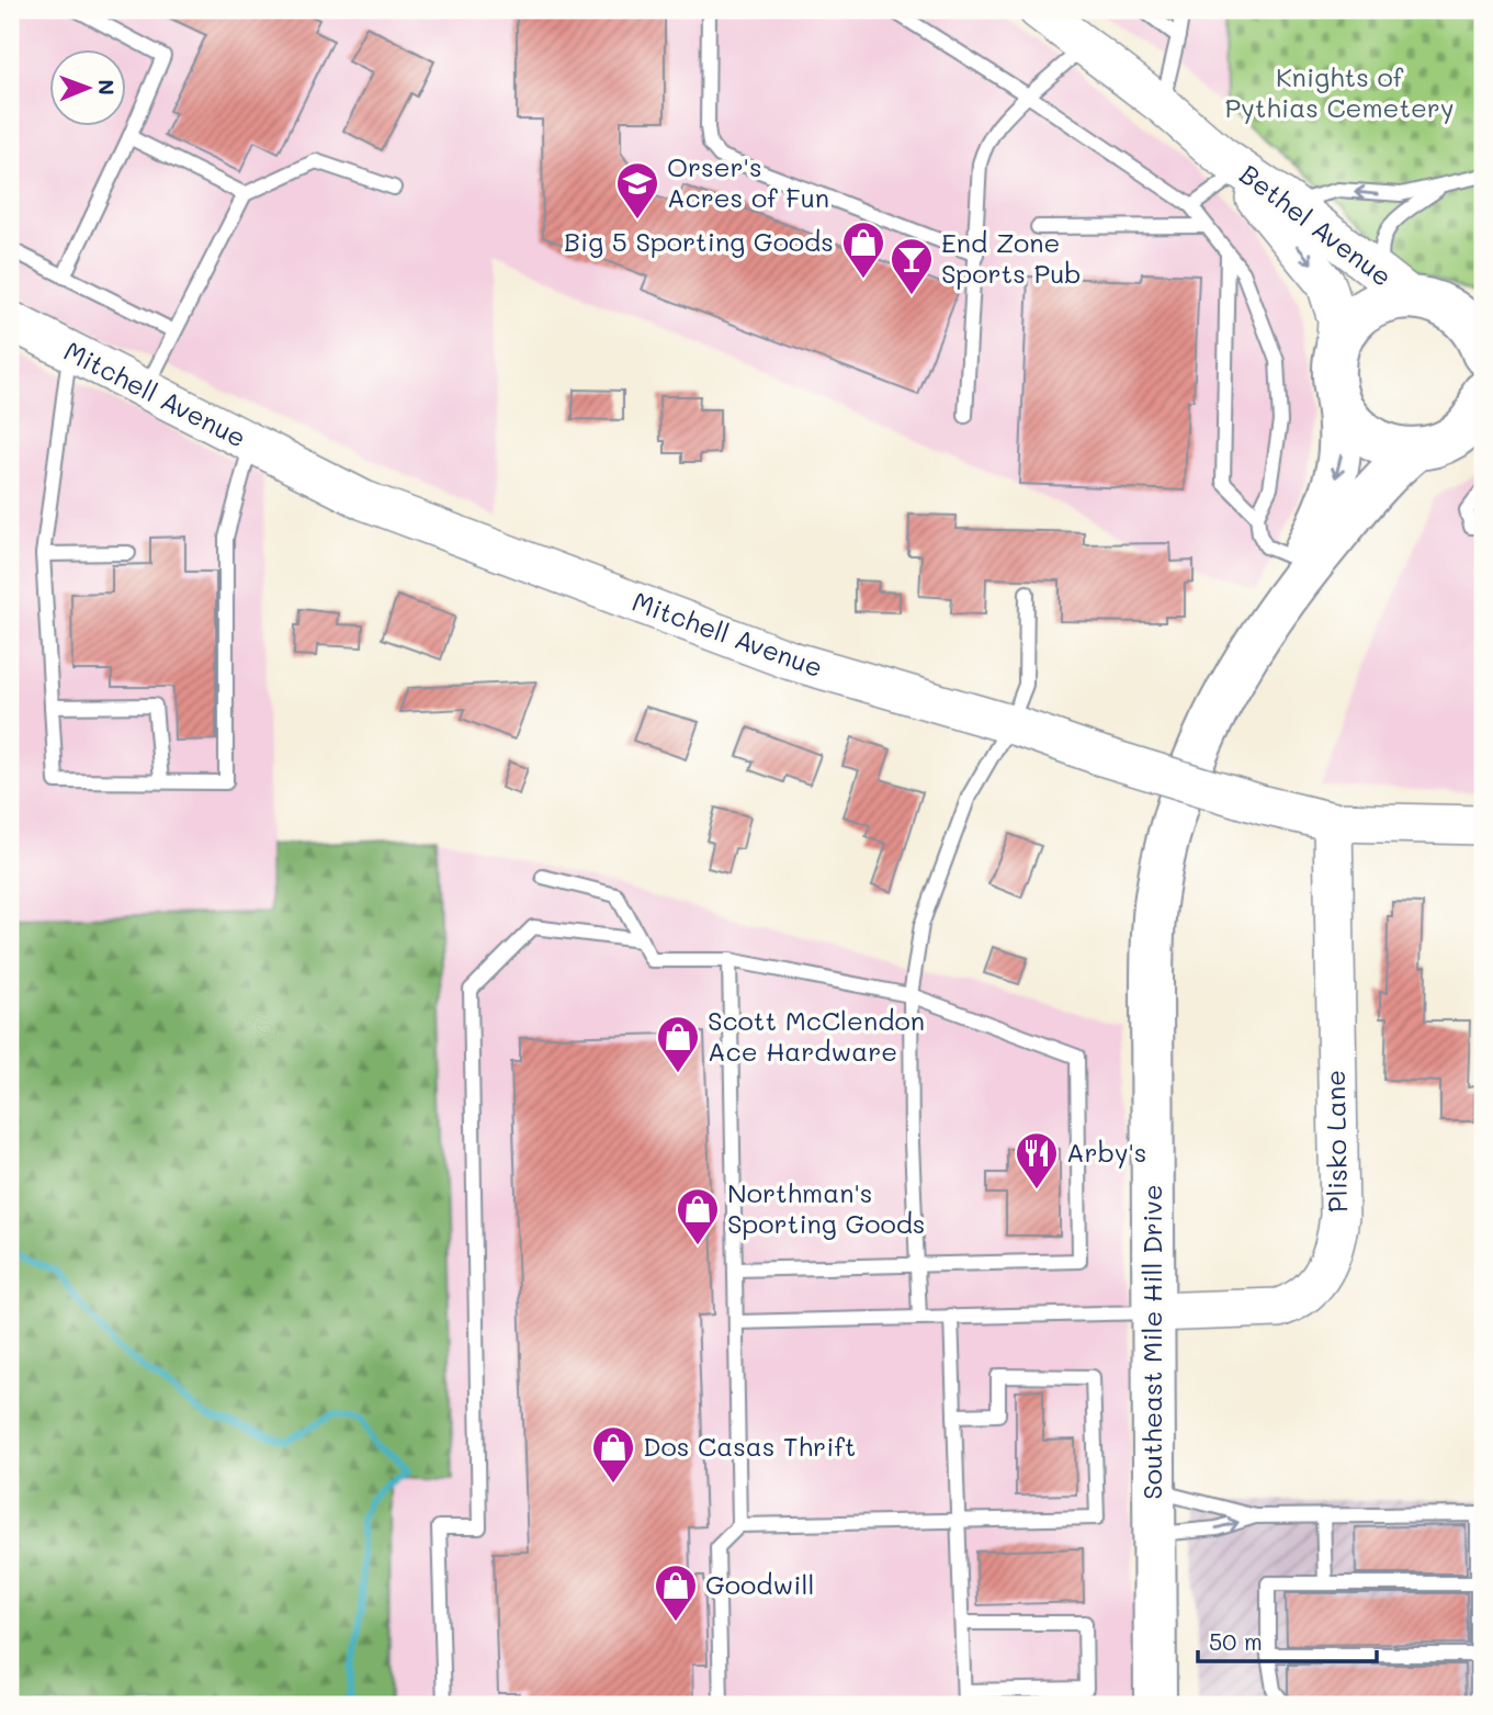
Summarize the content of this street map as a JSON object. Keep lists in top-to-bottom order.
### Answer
{
  "streets": {
    "main road": ["Southeast Mile Hill Drive"],
    "street": ["Bethel Avenue", "Mitchell Avenue", "Plisko Lane"]
  },
  "crossings": [
    ["Bethel Avenue", "Southeast Mile Hill Drive"],
    ["Mitchell Avenue", "Plisko Lane"],
    ["Plisko Lane", "Southeast Mile Hill Drive"]
  ],
  "parks": ["Knights of Pythias Cemetery"],
  "places": {
    "school or university": ["Orser's Acres of Fun"],
    "shop": [
      "Big 5 Sporting Goods",
      "Scott McClendon Ace Hardware",
      "Northman's Sporting Goods",
      "Dos Casas Thrift",
      "Goodwill"
    ],
    "bar": ["End Zone Sports Pub"],
    "restaurant": ["Arby's"]
  },
  "scale_bar": "50 m",
  "north": "right"
}
